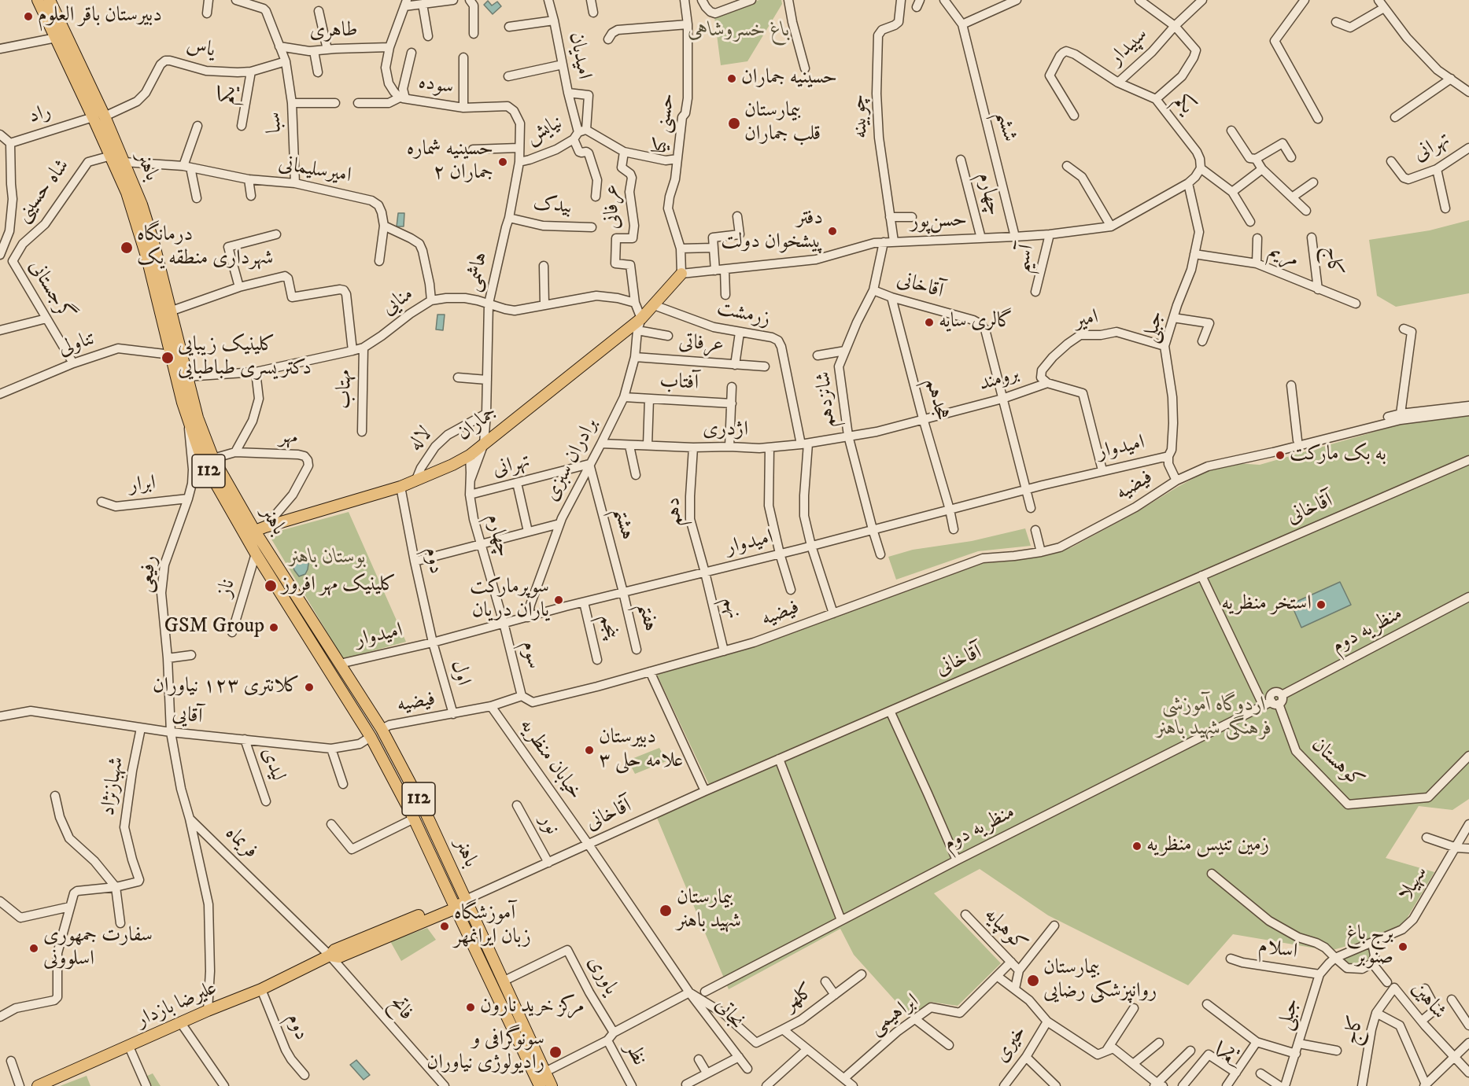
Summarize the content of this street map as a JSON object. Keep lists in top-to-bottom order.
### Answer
{
  "streets": {
    "main road": [
      "باهنر",
      "جماران",
      "112",
      "علیرضا بازدار"
    ],
    "street": [
      "طاهری",
      "سپیدار",
      "یاس",
      "امیدیان",
      "سوده",
      "یکم",
      "راد",
      "چوبینه",
      "سبا",
      "حسنی کیا",
      "ششم",
      "نیایش",
      "تهرانی",
      "امیرسلیمانی",
      "شاه حسینی",
      "چهارم",
      "بیدک",
      "عرفانی",
      "حسن‌پور",
      "مریم",
      "آسیم",
      "کاج",
      "هاشمی",
      "آقاخانی",
      "گرجستانی",
      "منایی",
      "زرمشت",
      "امیر",
      "جبلی",
      "تناولی",
      "عرفاتی",
      "برومند",
      "آفتاب",
      "مهتاب",
      "شانزدهم",
      "هجدهم",
      "اژدری",
      "مهر",
      "لاله",
      "امیدوار",
      "برادران سبزی",
      "ابرار",
      "فیضیه",
      "دهم",
      "هشتم",
      "دوم",
      "رفیعی",
      "ناز",
      "نهم",
      "هفتم",
      "پنجم",
      "منظریه دوم",
      "سوم",
      "اول",
      "آقایی",
      "خیابان منظریه",
      "کوهستان",
      "لیدی",
      "شهبازنژاد",
      "نور",
      "فریماه",
      "سهیلا",
      "کوهپایه",
      "اسلام",
      "یاوری",
      "کلهر",
      "شاهین",
      "فاتح",
      "نجاتی",
      "ابراهیمی",
      "خیری",
      "نظر"
    ]
  },
  "crossings": [
    ["طاهری", "سوده"],
    ["طاهری", "سبا"],
    ["سپیدار", "یکم"],
    ["یاس", "یکم"],
    ["یاس", "سبا"],
    ["یاس", "باهنر"],
    ["امیدیان", "نیایش"],
    ["سوده", "هاشمی"],
    ["راد", "باهنر"],
    ["چوبینه", "حسن‌پور"],
    ["سبا", "امیرسلیمانی"],
    ["حسنی کیا", "حسن‌پور"],
    ["حسنی کیا", "جماران"],
    ["ششم", "حسن‌پور"],
    ["نیایش", "هاشمی"],
    ["تهرانی", "چهارم"],
    ["تهرانی", "برادران سبزی"],
    ["تهرانی", "هشتم"],
    ["باهنر", "امیرسلیمانی"],
    ["باهنر", "شاه حسینی"],
    ["باهنر", "آقاخانی"],
    ["باهنر", "منایی"],
    ["باهنر", "تناولی"],
    ["باهنر", "جماران"],
    ["باهنر", "مهر"],
    ["باهنر", "امیدوار"],
    ["باهنر", "فیضیه"],
    ["باهنر", "رفیعی"],
    ["باهنر", "ناز"],
    ["باهنر", "آقایی"],
    ["باهنر", "یاوری"],
    ["باهنر", "علیرضا بازدار"],
    ["شاه حسینی", "گرجستانی"],
    ["چهارم", "حسن‌پور"],
    ["چهارم", "هاشمی"],
    ["چهارم", "جماران"],
    ["چهارم", "امیدوار"],
    ["چهارم", "سوم"],
    ["بیدک", "هاشمی"],
    ["عرفانی", "منایی"],
    ["عرفانی", "جماران"],
    ["عرفانی", "برادران سبزی"],
    ["حسن‌پور", "آسیم"],
    ["حسن‌پور", "جبلی"],
    ["حسن‌پور", "شانزدهم"],
    ["حسن‌پور", "جماران"],
    ["مریم", "کاج"],
    ["مریم", "جبلی"],
    ["کاج", "شاهین"],
    ["هاشمی", "منایی"],
    ["هاشمی", "جماران"],
    ["هاشمی", "لاله"],
    ["آقاخانی", "برومند"],
    ["آقاخانی", "شانزدهم"],
    ["آقاخانی", "هجدهم"],
    ["آقاخانی", "امیدوار"],
    ["آقاخانی", "خیابان منظریه"],
    ["آقاخانی", "نور"],
    ["آقاخانی", "علیرضا بازدار"],
    ["گرجستانی", "تناولی"],
    ["منایی", "مهتاب"],
    ["زرمشت", "جماران"],
    ["زرمشت", "اژدری"],
    ["زرمشت", "امیدوار"],
    ["زرمشت", "فیضیه"],
    ["امیر", "جبلی"],
    ["امیر", "برومند"],
    ["جبلی", "امیدوار"],
    ["جبلی", "سهیلا"],
    ["جبلی", "اسلام"],
    ["عرفاتی", "برادران سبزی"],
    ["برومند", "شانزدهم"],
    ["برومند", "هجدهم"],
    ["برومند", "اژدری"],
    ["برومند", "امیدوار"],
    ["آفتاب", "برادران سبزی"],
    ["شانزدهم", "اژدری"],
    ["شانزدهم", "امیدوار"],
    ["هجدهم", "امیدوار"],
    ["جماران", "مهر"],
    ["جماران", "لاله"],
    ["جماران", "برادران سبزی"],
    ["جماران", "دوم"],
    ["اژدری", "برادران سبزی"],
    ["اژدری", "دهم"],
    ["امیدوار", "برادران سبزی"],
    ["امیدوار", "دهم"],
    ["امیدوار", "هشتم"],
    ["امیدوار", "دوم"],
    ["امیدوار", "نهم"],
    ["امیدوار", "هفتم"],
    ["امیدوار", "پنجم"],
    ["امیدوار", "سوم"],
    ["امیدوار", "اول"],
    ["برادران سبزی", "هشتم"],
    ["ابرار", "رفیعی"],
    ["فیضیه", "نهم"],
    ["فیضیه", "سوم"],
    ["فیضیه", "اول"],
    ["فیضیه", "خیابان منظریه"],
    ["دهم", "نهم"],
    ["هشتم", "هفتم"],
    ["دوم", "اول"],
    ["دوم", "علیرضا بازدار"],
    ["رفیعی", "آقایی"],
    ["رفیعی", "فریماه"],
    ["منظریه دوم", "کوهستان"],
    ["آقایی", "لیدی"],
    ["آقایی", "شهبازنژاد"],
    ["آقایی", "فریماه"],
    ["خیابان منظریه", "کلهر"],
    ["خیابان منظریه", "نجاتی"],
    ["فریماه", "علیرضا بازدار"],
    ["فریماه", "فاتح"],
    ["کوهپایه", "ابراهیمی"],
    ["علیرضا بازدار", "فاتح"]
  ],
  "parks": ["باغ خسروشاهی", "بوستان باهنر", "اردوگاه آموزشی فرهنگی شهید باهنر"],
  "places": [
    "دبیرستان باقر العلوم",
    "حسینیه جماران",
    "بیمارستان قلب جماران",
    "حسینیه شماره ۲ جماران",
    "دفتر پیشخوان دولت",
    "درمانگاه شهرداری منطقه یک",
    "گالری سایه",
    "کلینیک زیبایی دکتر یسری طباطبایی",
    "به بک مارکت",
    "کلینیک مهر افروز",
    "سوپرمارکت یاران دریان",
    "استخر منظریه",
    "GSM Group",
    "کلانتری ۱۲۳ نیاوران",
    "دبیرستان علامه حلی ۳",
    "زمین تنیس منظریه",
    "بیمارستان شهید باهنر",
    "آموزشگاه زبان ایرانمهر",
    "برج باغ صنوبر",
    "سفارت جمهوری اسلوونی",
    "بیمارستان روانپزشکی رضایی",
    "مرکز خرید نارون",
    "سونوگرافی و رادیولوژی نیاوران"
  ]
}
